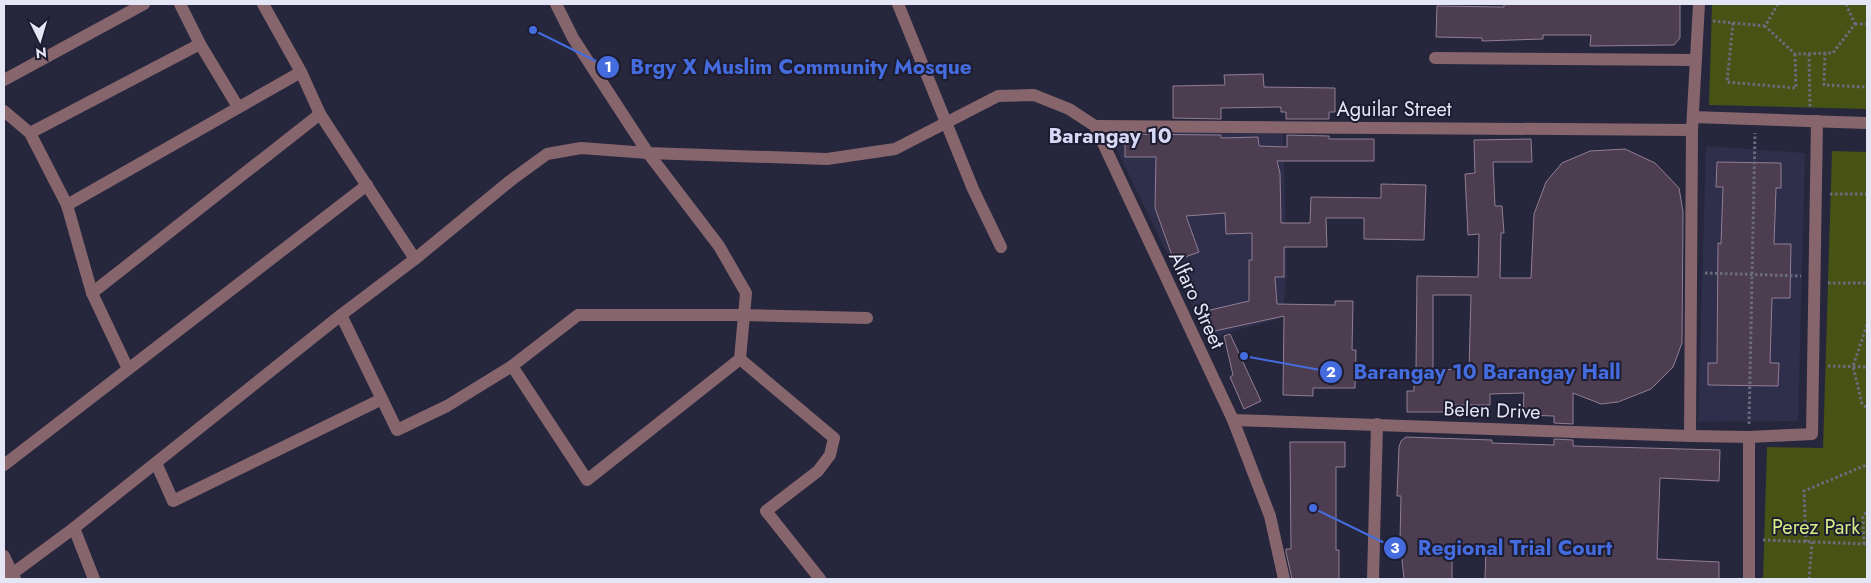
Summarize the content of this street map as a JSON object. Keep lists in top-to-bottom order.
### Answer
{
  "streets": {
    "street": ["Aguilar Street", "Alfaro Street", "Belen Drive"]
  },
  "crossings": [
    ["Aguilar Street", "Alfaro Street"],
    ["Alfaro Street", "Belen Drive"]
  ],
  "districts": ["Barangay 10"],
  "parks": ["Perez Park"],
  "places": ["Brgy X Muslim Community Mosque", "Barangay 10 Barangay Hall", "Regional Trial Court"],
  "north": "bottom"
}
